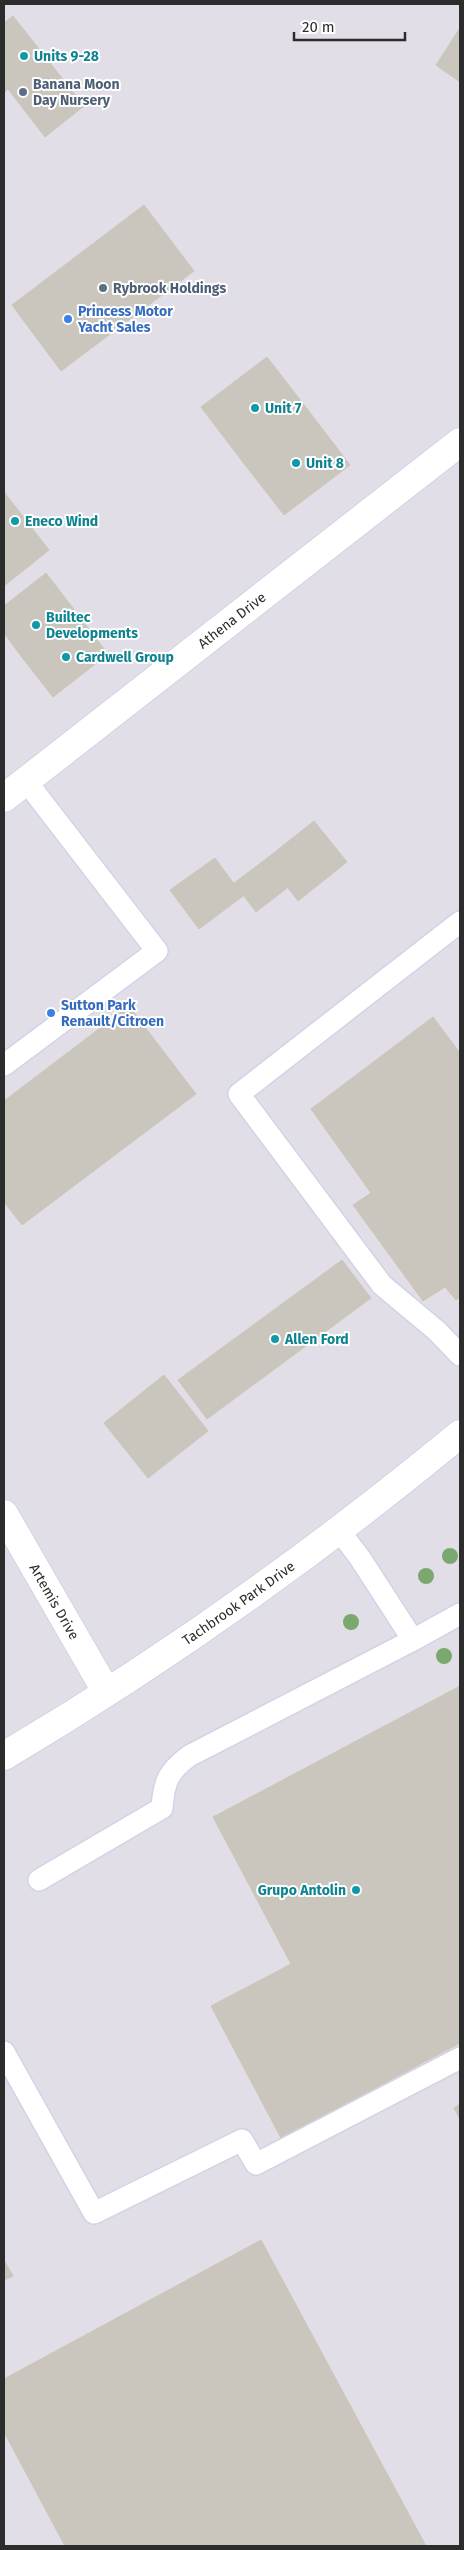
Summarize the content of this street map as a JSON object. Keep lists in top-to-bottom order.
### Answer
{
  "streets": {
    "street": ["Athena Drive", "Artemis Drive", "Tachbrook Park Drive"]
  },
  "crossings": [
    ["Artemis Drive", "Tachbrook Park Drive"]
  ],
  "places": [
    "Units 9-28",
    "Banana Moon Day Nursery",
    "Rybrook Holdings",
    "Princess Motor Yacht Sales",
    "Unit 7",
    "Unit 8",
    "Eneco Wind",
    "Builtec Developments",
    "Cardwell Group",
    "Sutton Park Renault/Citroen",
    "Allen Ford",
    "Grupo Antolin"
  ],
  "scale_bar": "20 m"
}
